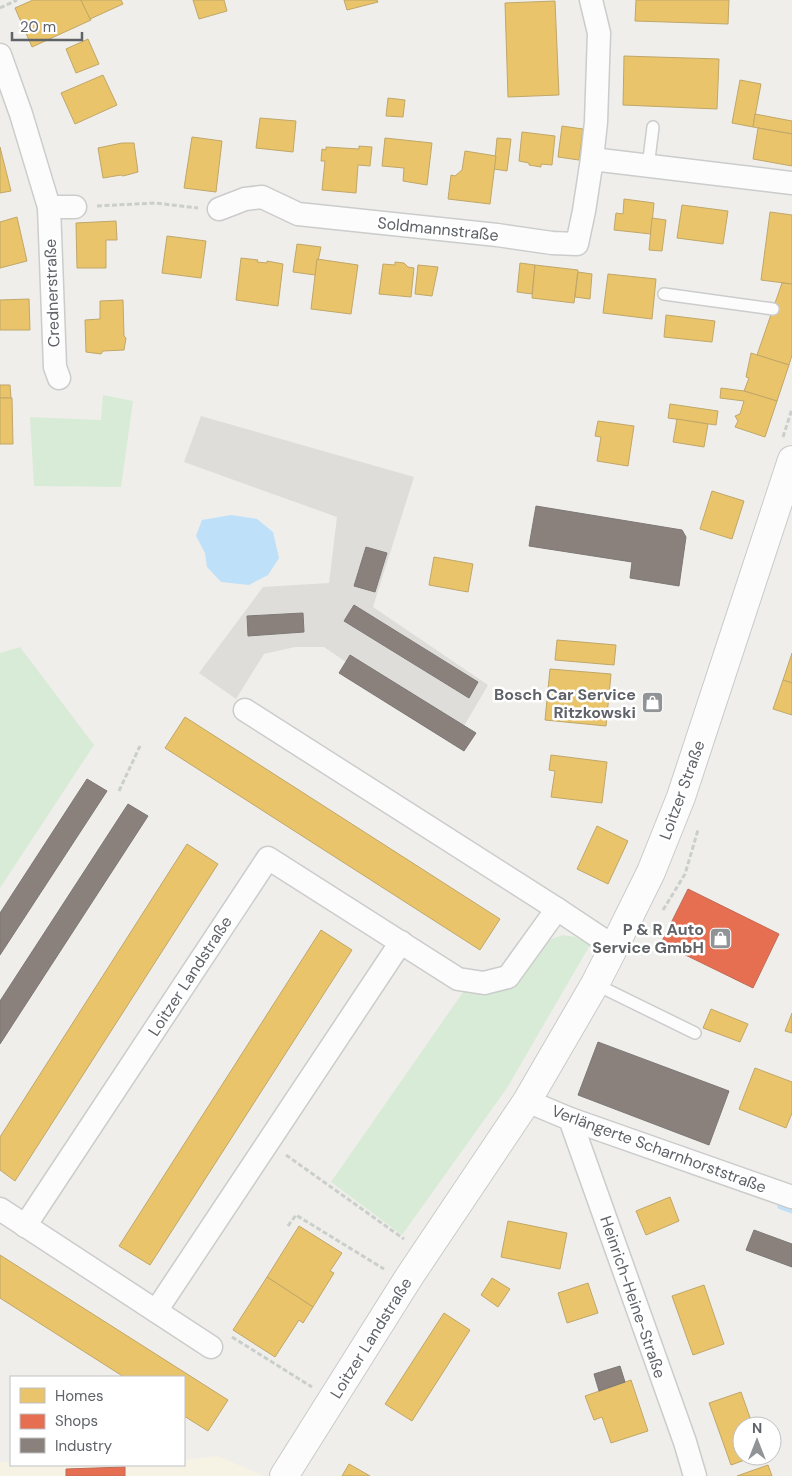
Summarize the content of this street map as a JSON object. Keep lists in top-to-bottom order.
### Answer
{
  "streets": {
    "main road": ["Loitzer Straße", "Loitzer Landstraße"],
    "street": [
      "Soldmannstraße",
      "Crednerstraße",
      "Verlängerte Scharnhorststraße",
      "Heinrich-Heine-Straße"
    ]
  },
  "crossings": [
    ["Loitzer Straße", "Loitzer Landstraße"],
    ["Loitzer Straße", "Verlängerte Scharnhorststraße"],
    ["Loitzer Landstraße", "Verlängerte Scharnhorststraße"],
    ["Verlängerte Scharnhorststraße", "Heinrich-Heine-Straße"]
  ],
  "places": {
    "shop": ["Bosch Car Service Ritzkowski", "P & R Auto Service GmbH"]
  },
  "legend": ["Homes", "Shops", "Industry"],
  "scale_bar": "20 m",
  "north": "top"
}
